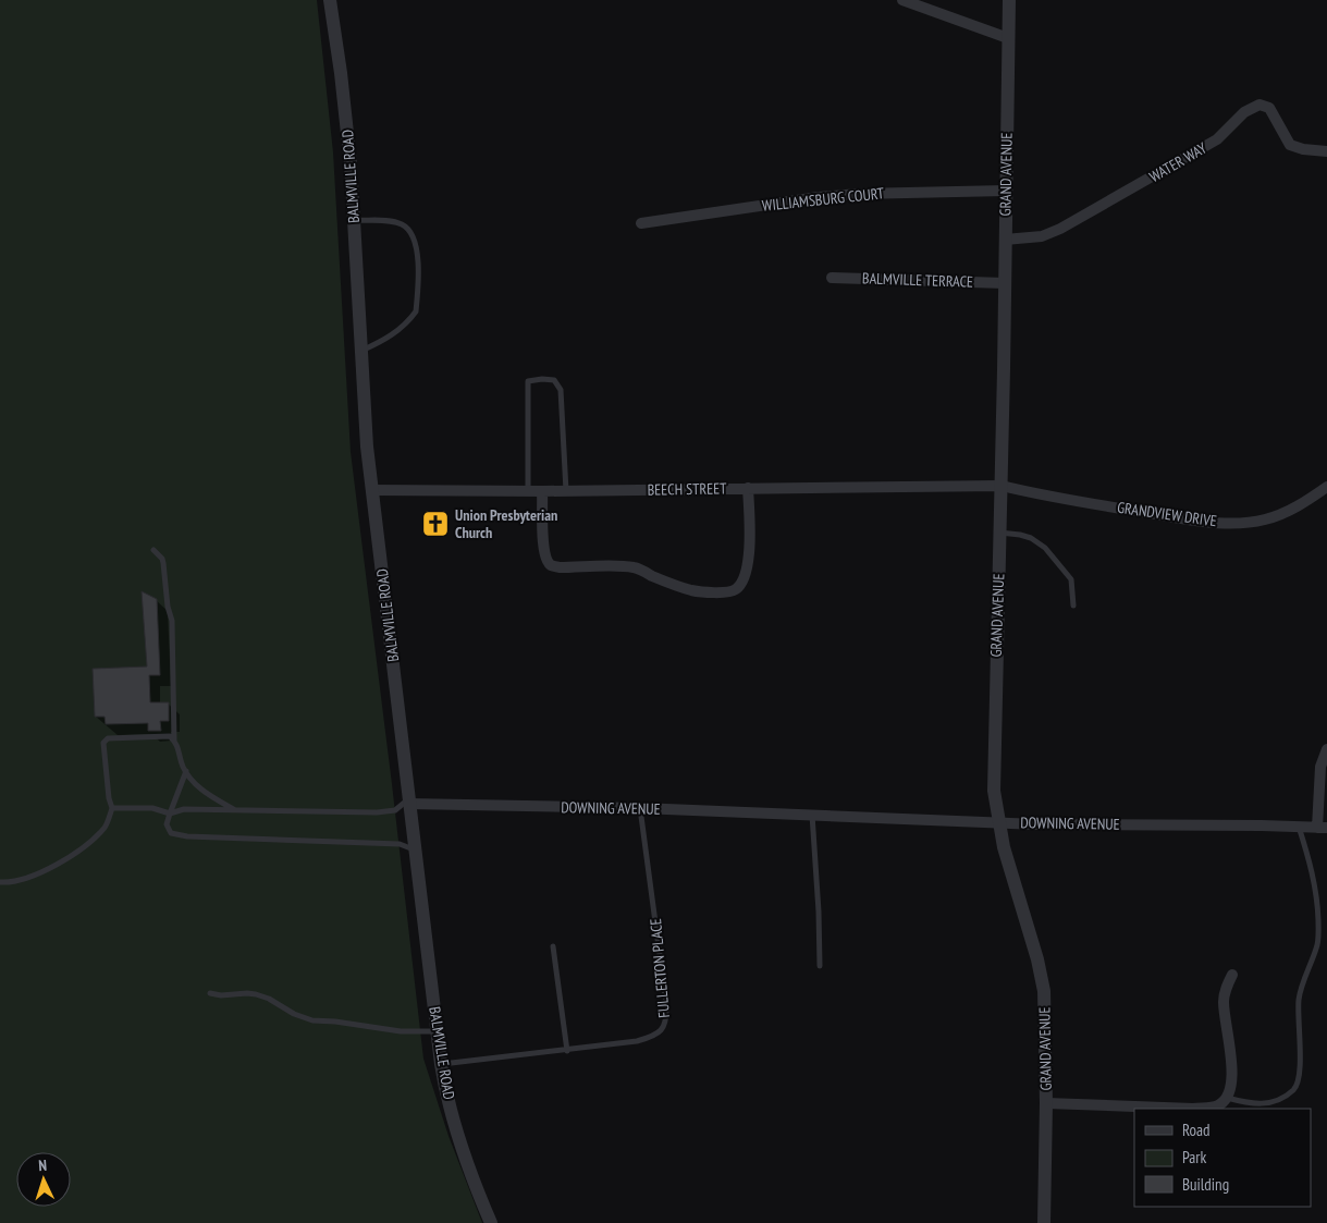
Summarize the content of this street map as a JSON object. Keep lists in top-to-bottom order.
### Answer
{
  "streets": {
    "street": [
      "WATER WAY",
      "GRAND AVENUE",
      "BALMVILLE ROAD",
      "WILLIAMSBURG COURT",
      "BALMVILLE TERRACE",
      "BEECH STREET",
      "GRANDVIEW DRIVE",
      "DOWNING AVENUE"
    ],
    "lane": ["FULLERTON PLACE"]
  },
  "crossings": [
    ["WATER WAY", "GRAND AVENUE"],
    ["GRAND AVENUE", "WILLIAMSBURG COURT"],
    ["GRAND AVENUE", "BALMVILLE TERRACE"],
    ["GRAND AVENUE", "BEECH STREET"],
    ["GRAND AVENUE", "GRANDVIEW DRIVE"],
    ["GRAND AVENUE", "DOWNING AVENUE"],
    ["BALMVILLE ROAD", "BEECH STREET"],
    ["BALMVILLE ROAD", "DOWNING AVENUE"],
    ["BALMVILLE ROAD", "FULLERTON PLACE"],
    ["BEECH STREET", "GRANDVIEW DRIVE"],
    ["DOWNING AVENUE", "FULLERTON PLACE"]
  ],
  "places": {
    "church": ["Union Presbyterian Church"]
  },
  "legend": ["Road", "Park", "Building"],
  "north": "top"
}
